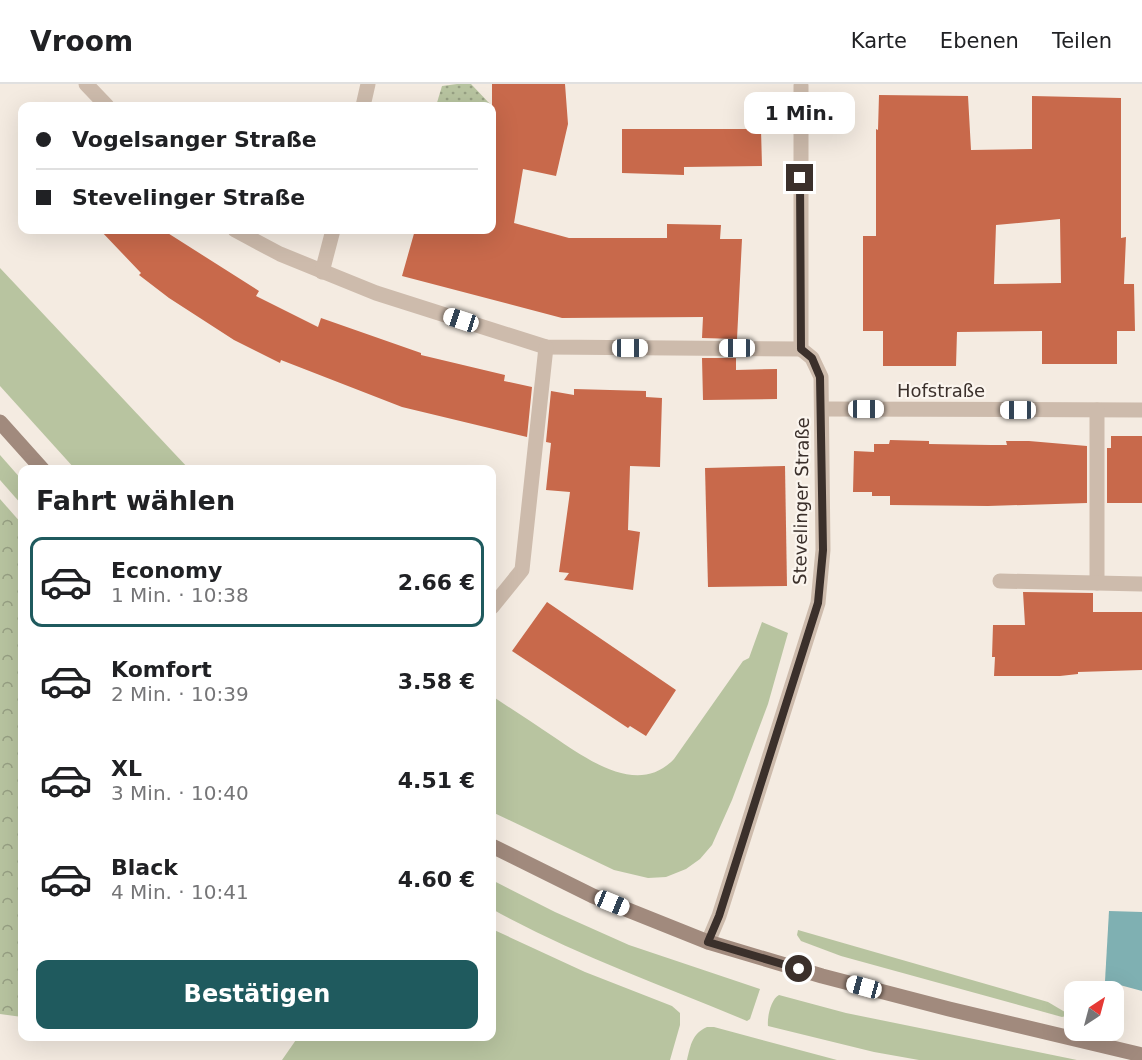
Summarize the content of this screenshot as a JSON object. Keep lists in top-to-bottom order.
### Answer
{
  "streets": {
    "street": ["Hofstraße", "Stevelinger Straße"]
  },
  "crossings": [
    ["Hofstraße", "Stevelinger Straße"]
  ],
  "north": "top right",
  "page": {
    "header": "Vroom",
    "nav": ["Karte", "Ebenen", "Teilen"],
    "bubble": "1 Min.",
    "banner": ["Vogelsanger Straße", "Stevelinger Straße"],
    "heading": "Fahrt wählen",
    "list": [
      {
        "name": "Economy",
        "note": "1 Min. · 10:38",
        "value": "2.66 €"
      },
      {
        "name": "Komfort",
        "note": "2 Min. · 10:39",
        "value": "3.58 €"
      },
      {
        "name": "XL",
        "note": "3 Min. · 10:40",
        "value": "4.51 €"
      },
      {
        "name": "Black",
        "note": "4 Min. · 10:41",
        "value": "4.60 €"
      }
    ],
    "buttons": "Bestätigen"
  }
}
